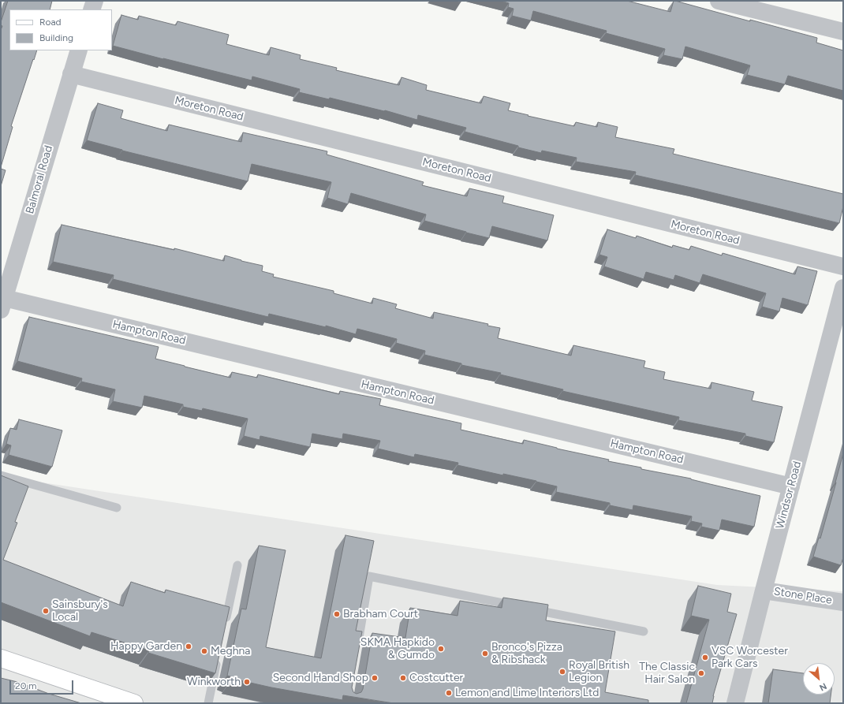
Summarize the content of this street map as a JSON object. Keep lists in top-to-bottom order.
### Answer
{
  "streets": {
    "street": [
      "Moreton Road",
      "Balmoral Road",
      "Hampton Road",
      "Windsor Road",
      "Stone Place"
    ]
  },
  "crossings": [
    ["Moreton Road", "Balmoral Road"],
    ["Balmoral Road", "Hampton Road"],
    ["Hampton Road", "Windsor Road"],
    ["Windsor Road", "Stone Place"]
  ],
  "places": [
    "Sainsbury's Local",
    "Brabham Court",
    "Happy Garden",
    "SKMA Hapkido & Gumdo",
    "Meghna",
    "Bronco's Pizza & Ribshack",
    "VSC Worcester Park Cars",
    "Royal British Legion",
    "The Classic Hair Salon",
    "Second Hand Shop",
    "Costcutter",
    "Winkworth",
    "Lemon and Lime Interiors Ltd"
  ],
  "legend": ["Road", "Building"],
  "scale_bar": "20 m",
  "north": "bottom right"
}
